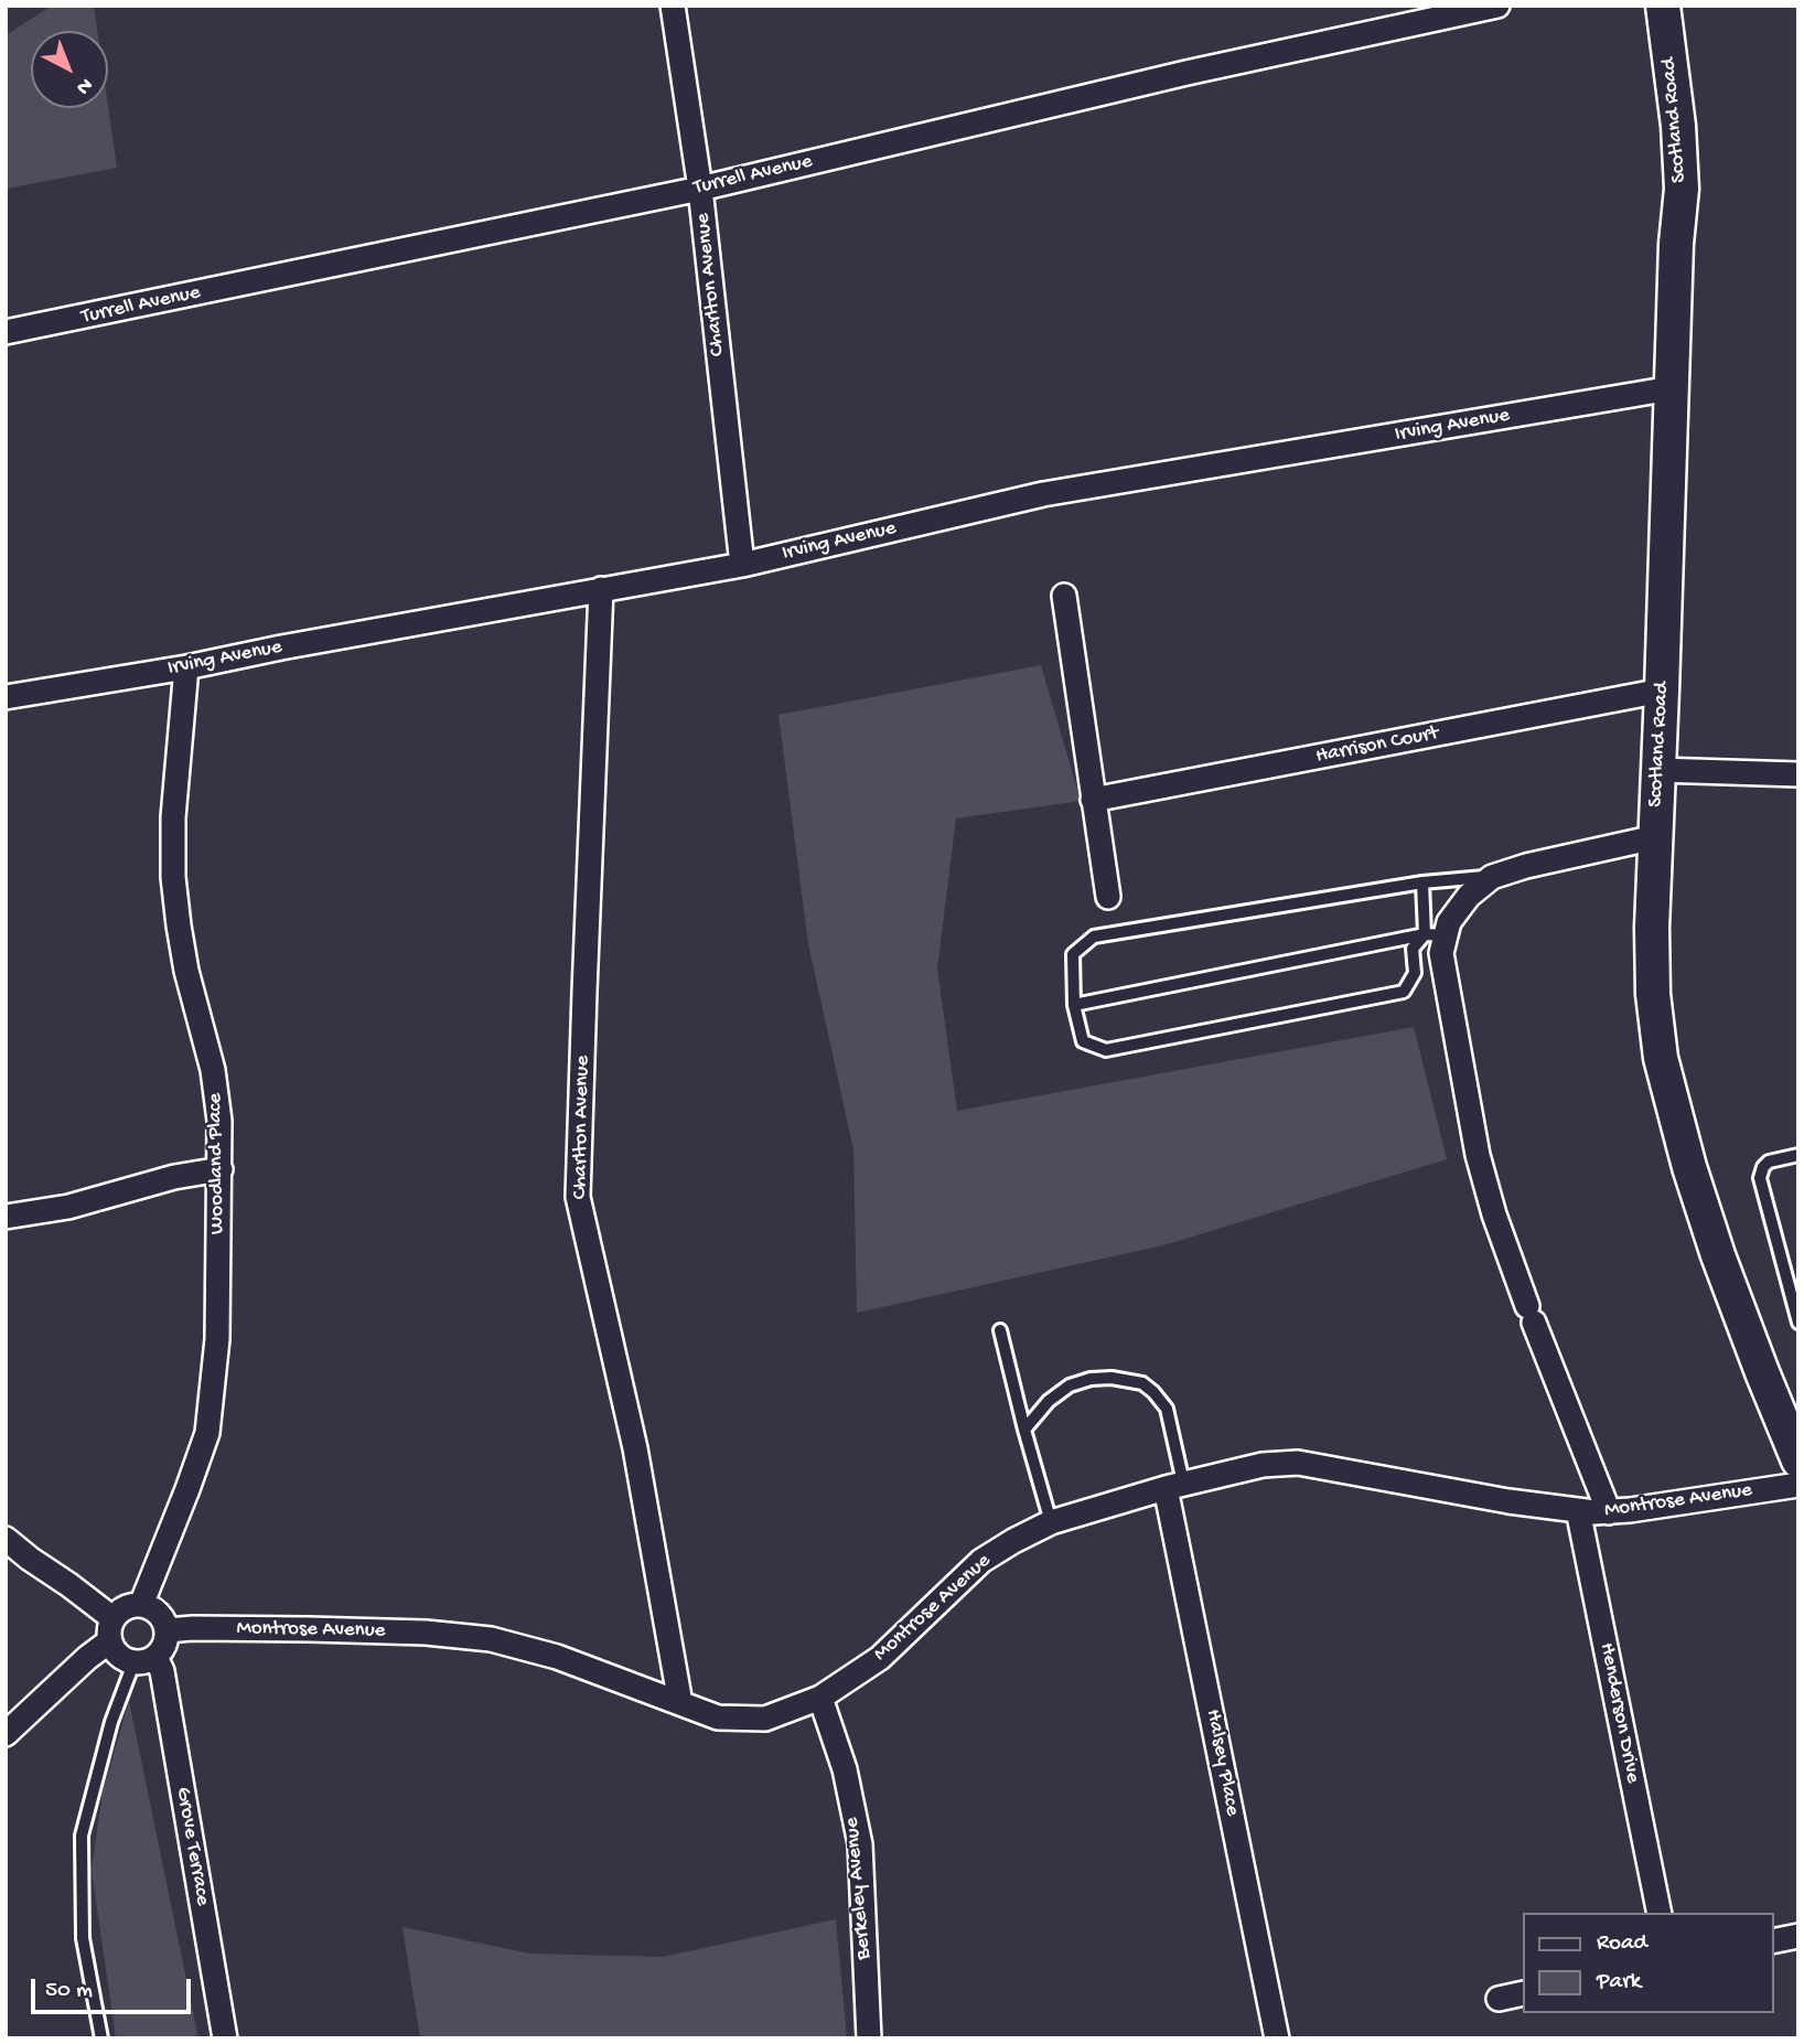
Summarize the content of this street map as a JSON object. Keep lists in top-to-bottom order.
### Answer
{
  "streets": {
    "main road": ["Scotland Road"],
    "street": [
      "Turrell Avenue",
      "Charlton Avenue",
      "Irving Avenue",
      "Harrison Court",
      "Woodland Place",
      "Montrose Avenue",
      "Henderson Drive",
      "Halsey Place",
      "Grove Terrace",
      "Berkeley Avenue"
    ]
  },
  "crossings": [
    ["Scotland Road", "Irving Avenue"],
    ["Scotland Road", "Harrison Court"],
    ["Turrell Avenue", "Charlton Avenue"],
    ["Charlton Avenue", "Irving Avenue"],
    ["Charlton Avenue", "Montrose Avenue"],
    ["Irving Avenue", "Woodland Place"],
    ["Woodland Place", "Montrose Avenue"],
    ["Woodland Place", "Grove Terrace"],
    ["Montrose Avenue", "Henderson Drive"],
    ["Montrose Avenue", "Halsey Place"],
    ["Montrose Avenue", "Grove Terrace"],
    ["Montrose Avenue", "Berkeley Avenue"]
  ],
  "legend": ["Road", "Park"],
  "scale_bar": "50 m",
  "north": "bottom right"
}
